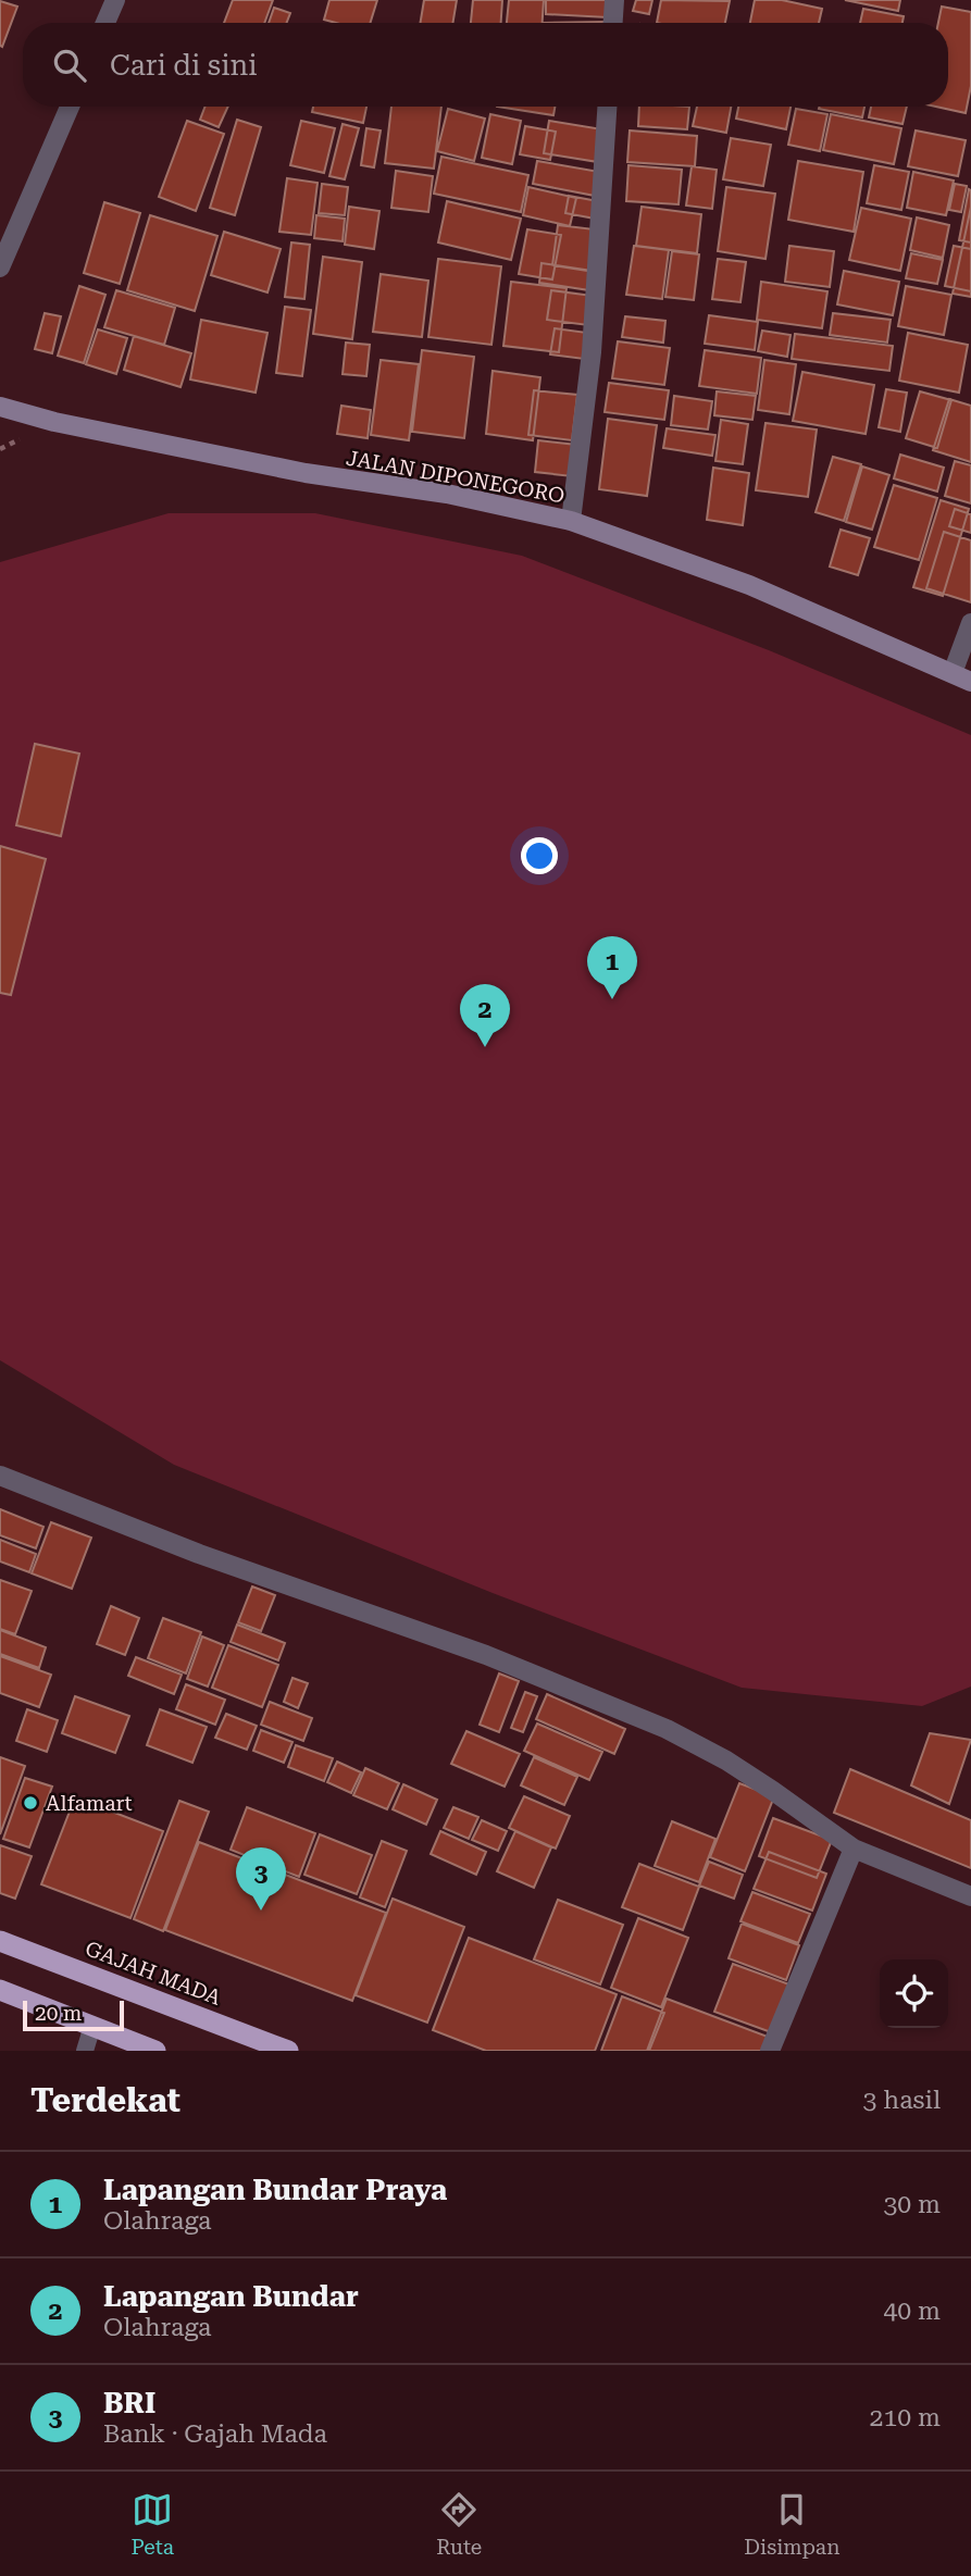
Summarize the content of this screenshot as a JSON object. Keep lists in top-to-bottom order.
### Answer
{
  "streets": {
    "highway": ["GAJAH MADA"],
    "main road": ["JALAN DIPONEGORO"]
  },
  "places": ["Alfamart"],
  "scale_bar": "20 m",
  "page": {
    "search": "Cari di sini",
    "pins": ["1", "2", "3"],
    "scale": "20 m",
    "heading": ["Terdekat", "3 hasil"],
    "list": [
      {
        "mark": "1",
        "name": "Lapangan Bundar Praya",
        "note": "Olahraga",
        "value": "30 m"
      },
      {
        "mark": "2",
        "name": "Lapangan Bundar",
        "note": "Olahraga",
        "value": "40 m"
      },
      {
        "mark": "3",
        "name": "BRI",
        "note": "Bank · Gajah Mada",
        "value": "210 m"
      }
    ],
    "nav": ["Peta", "Rute", "Disimpan"]
  }
}
